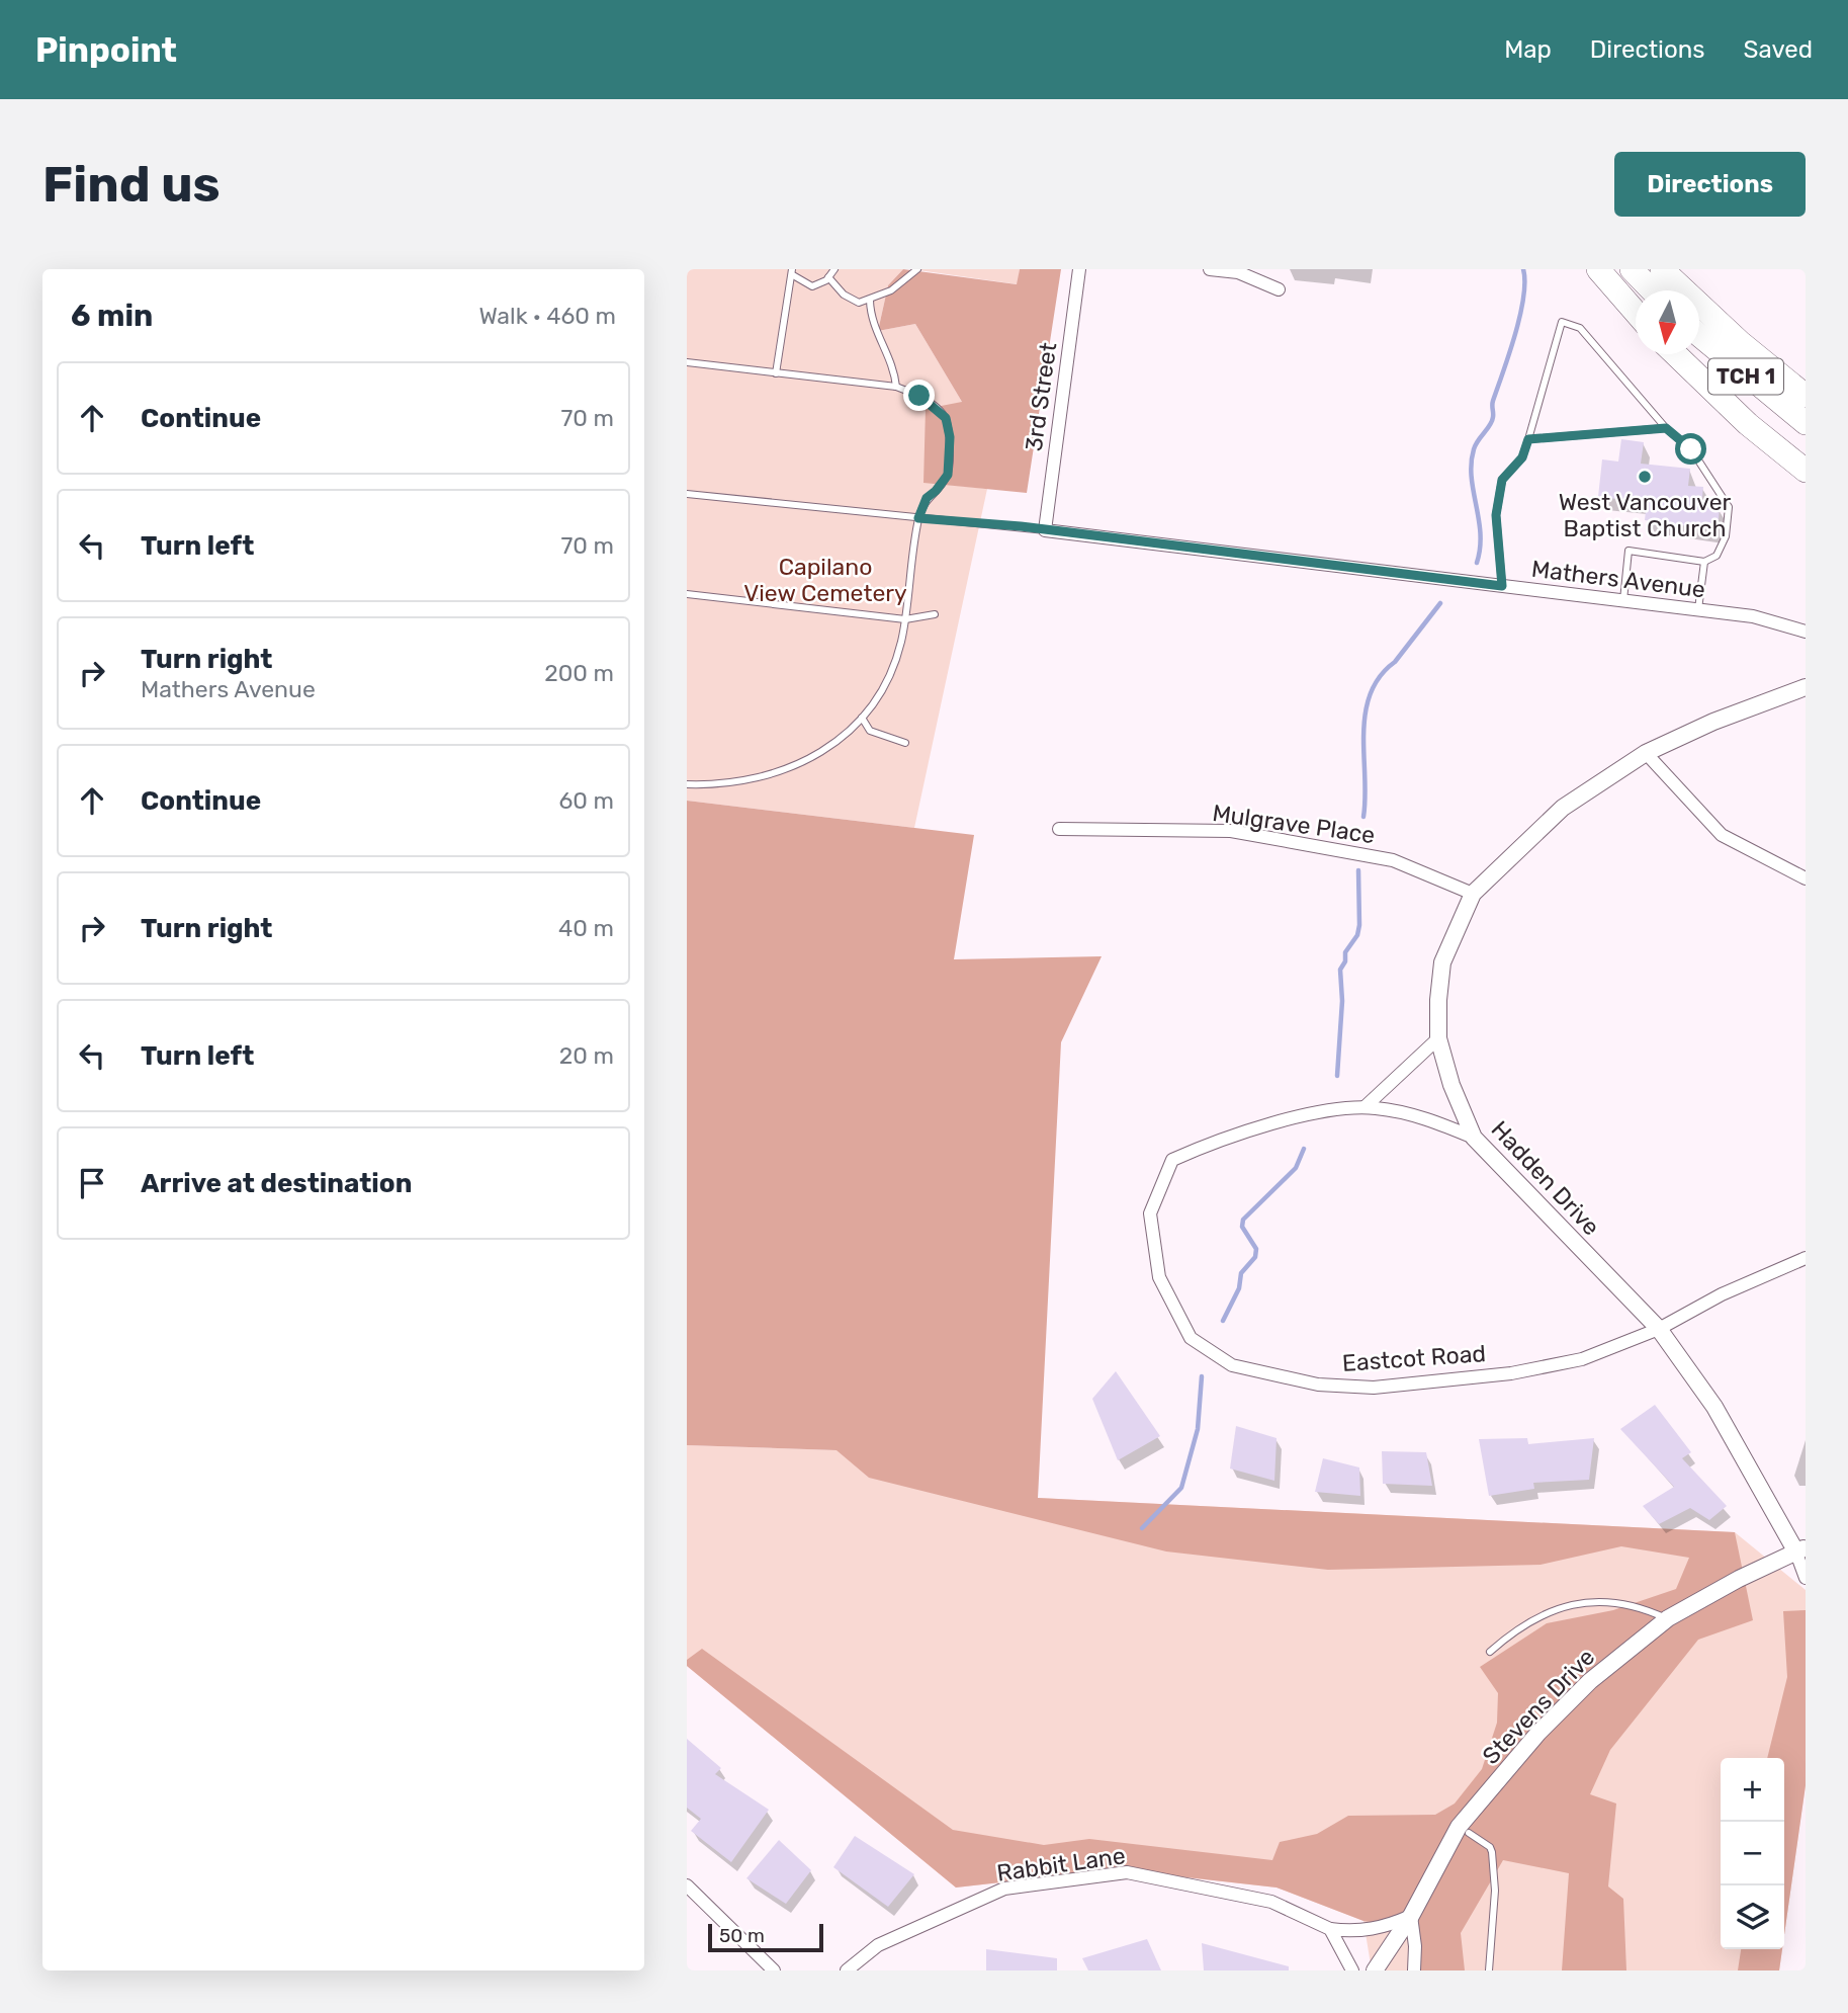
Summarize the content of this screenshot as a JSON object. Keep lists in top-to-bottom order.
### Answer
{
  "streets": {
    "highway": ["TCH 1"],
    "street": [
      "3rd Street",
      "Mathers Avenue",
      "Mulgrave Place",
      "Hadden Drive",
      "Eastcot Road",
      "Stevens Drive",
      "Rabbit Lane"
    ]
  },
  "crossings": [
    ["3rd Street", "Mathers Avenue"],
    ["Mulgrave Place", "Hadden Drive"],
    ["Hadden Drive", "Eastcot Road"],
    ["Hadden Drive", "Stevens Drive"]
  ],
  "parks": ["Capilano View Cemetery"],
  "places": ["West Vancouver Baptist Church"],
  "scale_bar": "50 m",
  "north": "bottom",
  "page": {
    "header": "Pinpoint",
    "nav": ["Map", "Directions", "Saved"],
    "buttons": "Directions",
    "title": "Find us",
    "heading": ["6 min", "Walk · 460 m"],
    "list": [
      ["Continue", "70 m"],
      ["Turn left", "70 m"],
      ["Turn right", "Mathers Avenue", "200 m"],
      ["Continue", "60 m"],
      ["Turn right", "40 m"],
      ["Turn left", "20 m"],
      "Arrive at destination"
    ],
    "map_buttons": ["+", "−"],
    "scale": "50 m"
  }
}
